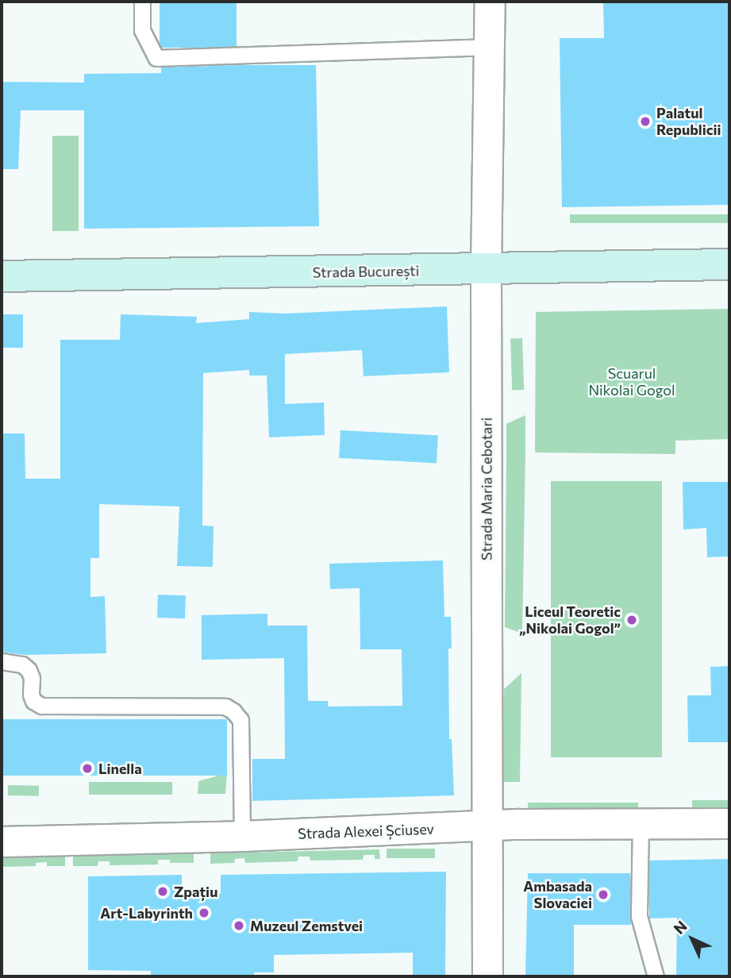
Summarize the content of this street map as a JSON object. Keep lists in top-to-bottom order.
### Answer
{
  "streets": {
    "main road": ["Strada București"],
    "street": ["Strada Maria Cebotari", "Strada Alexei Șciusev"]
  },
  "crossings": [
    ["Strada București", "Strada Maria Cebotari"],
    ["Strada Maria Cebotari", "Strada Alexei Șciusev"]
  ],
  "parks": ["Scuarul Nikolai Gogol"],
  "places": [
    "Palatul Republicii",
    "Liceul Teoretic „Nikolai Gogol”",
    "Linella",
    "Zpațiu",
    "Ambasada Slovaciei",
    "Art-Labyrinth",
    "Muzeul Zemstvei"
  ],
  "north": "top left"
}
